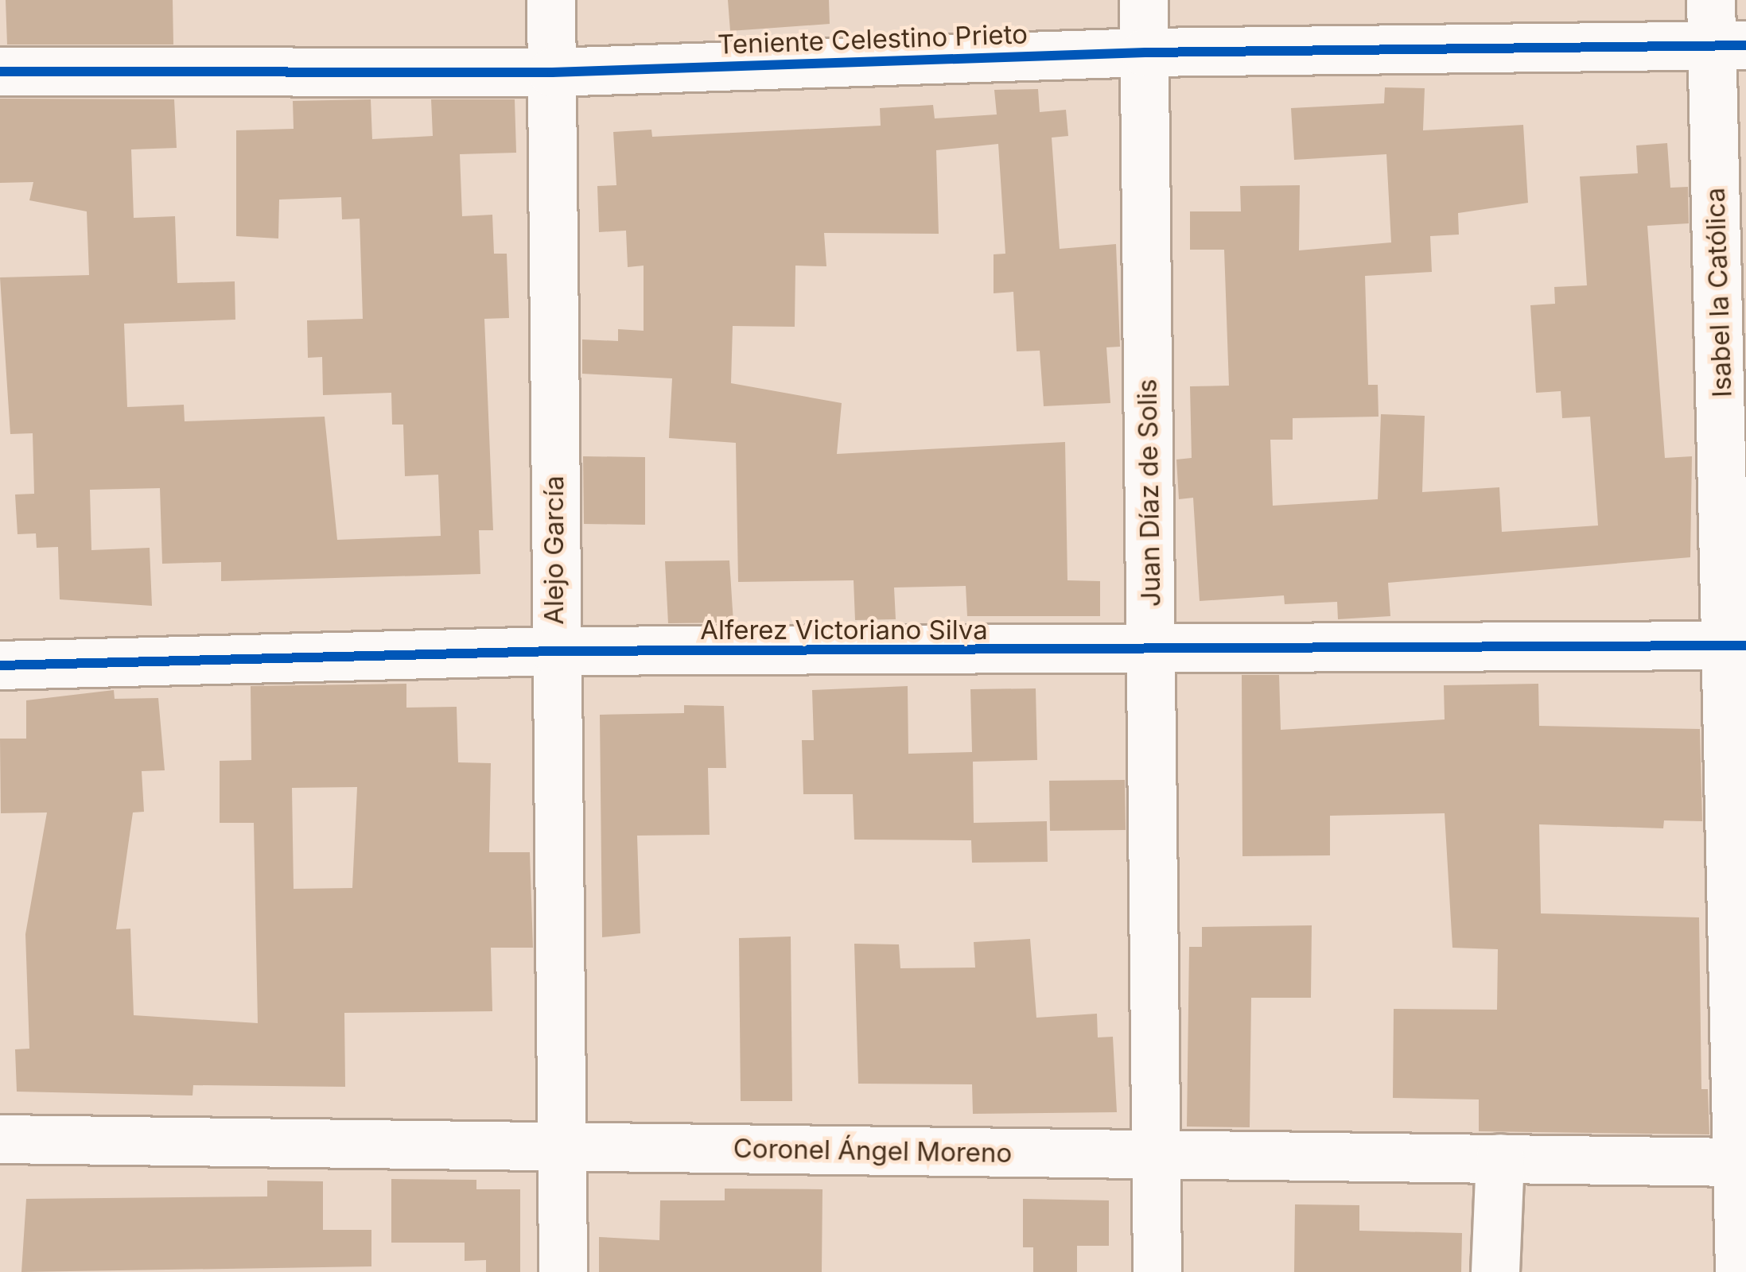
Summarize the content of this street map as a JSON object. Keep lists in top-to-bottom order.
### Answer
{
  "streets": {
    "street": [
      "Teniente Celestino Prieto",
      "Isabel la Católica",
      "Juan Díaz de Solis",
      "Alejo García",
      "Alferez Victoriano Silva",
      "Coronel Ángel Moreno"
    ]
  },
  "crossings": [
    ["Teniente Celestino Prieto", "Isabel la Católica"],
    ["Teniente Celestino Prieto", "Juan Díaz de Solis"],
    ["Teniente Celestino Prieto", "Alejo García"],
    ["Isabel la Católica", "Alferez Victoriano Silva"],
    ["Isabel la Católica", "Coronel Ángel Moreno"],
    ["Juan Díaz de Solis", "Alferez Victoriano Silva"],
    ["Juan Díaz de Solis", "Coronel Ángel Moreno"],
    ["Alejo García", "Alferez Victoriano Silva"],
    ["Alejo García", "Coronel Ángel Moreno"]
  ]
}
